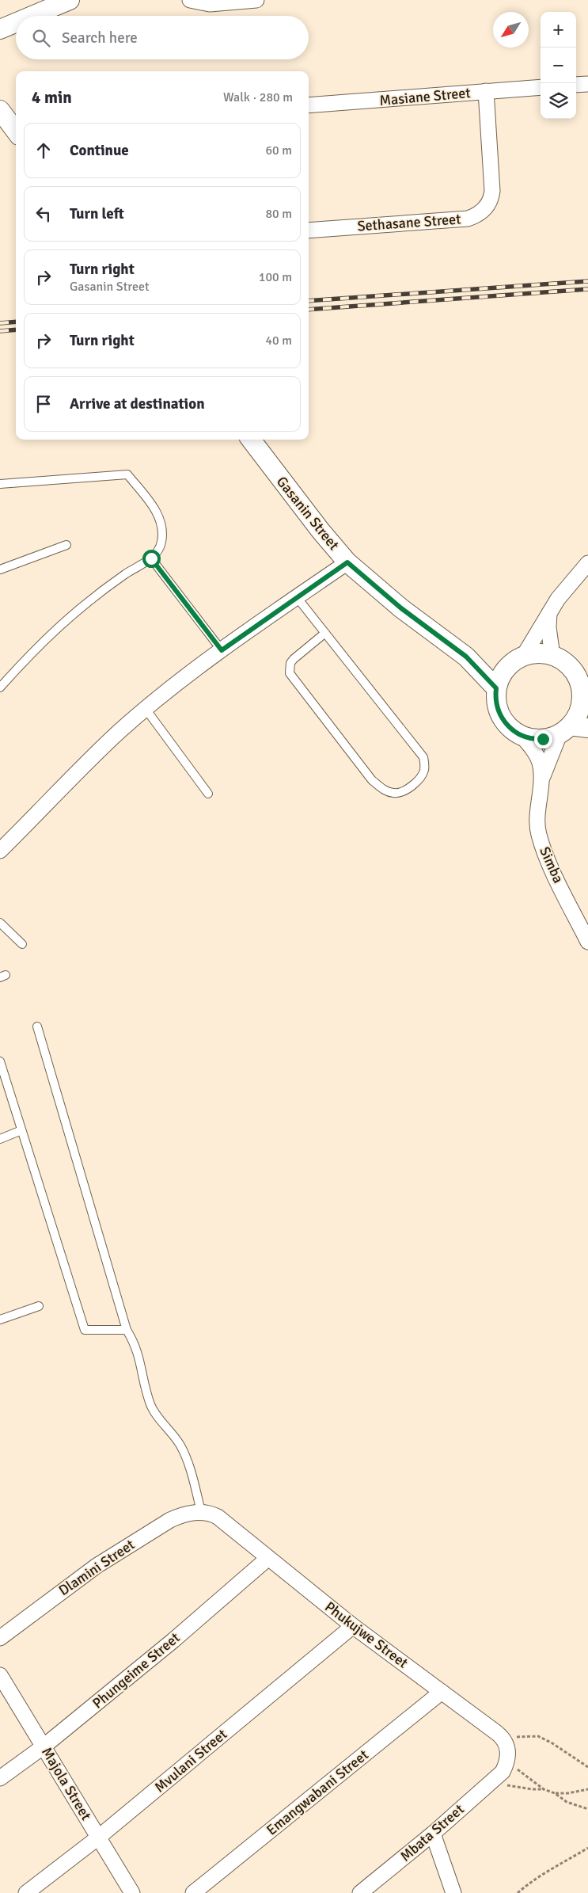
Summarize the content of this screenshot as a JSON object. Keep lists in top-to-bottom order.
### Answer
{
  "streets": {
    "street": [
      "Masiane Street",
      "Sethasane Street",
      "Gasanin Street",
      "Simba",
      "Dlamini Street",
      "Phukujwe Street",
      "Phungeime Street",
      "Mvulani Street",
      "Majola Street",
      "Emangwabani Street",
      "Mbata Street"
    ]
  },
  "crossings": [
    ["Masiane Street", "Sethasane Street"],
    ["Dlamini Street", "Phukujwe Street"],
    ["Phukujwe Street", "Phungeime Street"],
    ["Phukujwe Street", "Mvulani Street"],
    ["Phukujwe Street", "Emangwabani Street"],
    ["Phungeime Street", "Majola Street"],
    ["Mvulani Street", "Majola Street"]
  ],
  "north": "bottom left",
  "page": {
    "map_buttons": ["+", "−"],
    "search": "Search here",
    "heading": ["4 min", "Walk · 280 m"],
    "list": [
      ["Continue", "60 m"],
      ["Turn left", "80 m"],
      ["Turn right", "Gasanin Street", "100 m"],
      ["Turn right", "40 m"],
      "Arrive at destination"
    ]
  }
}
